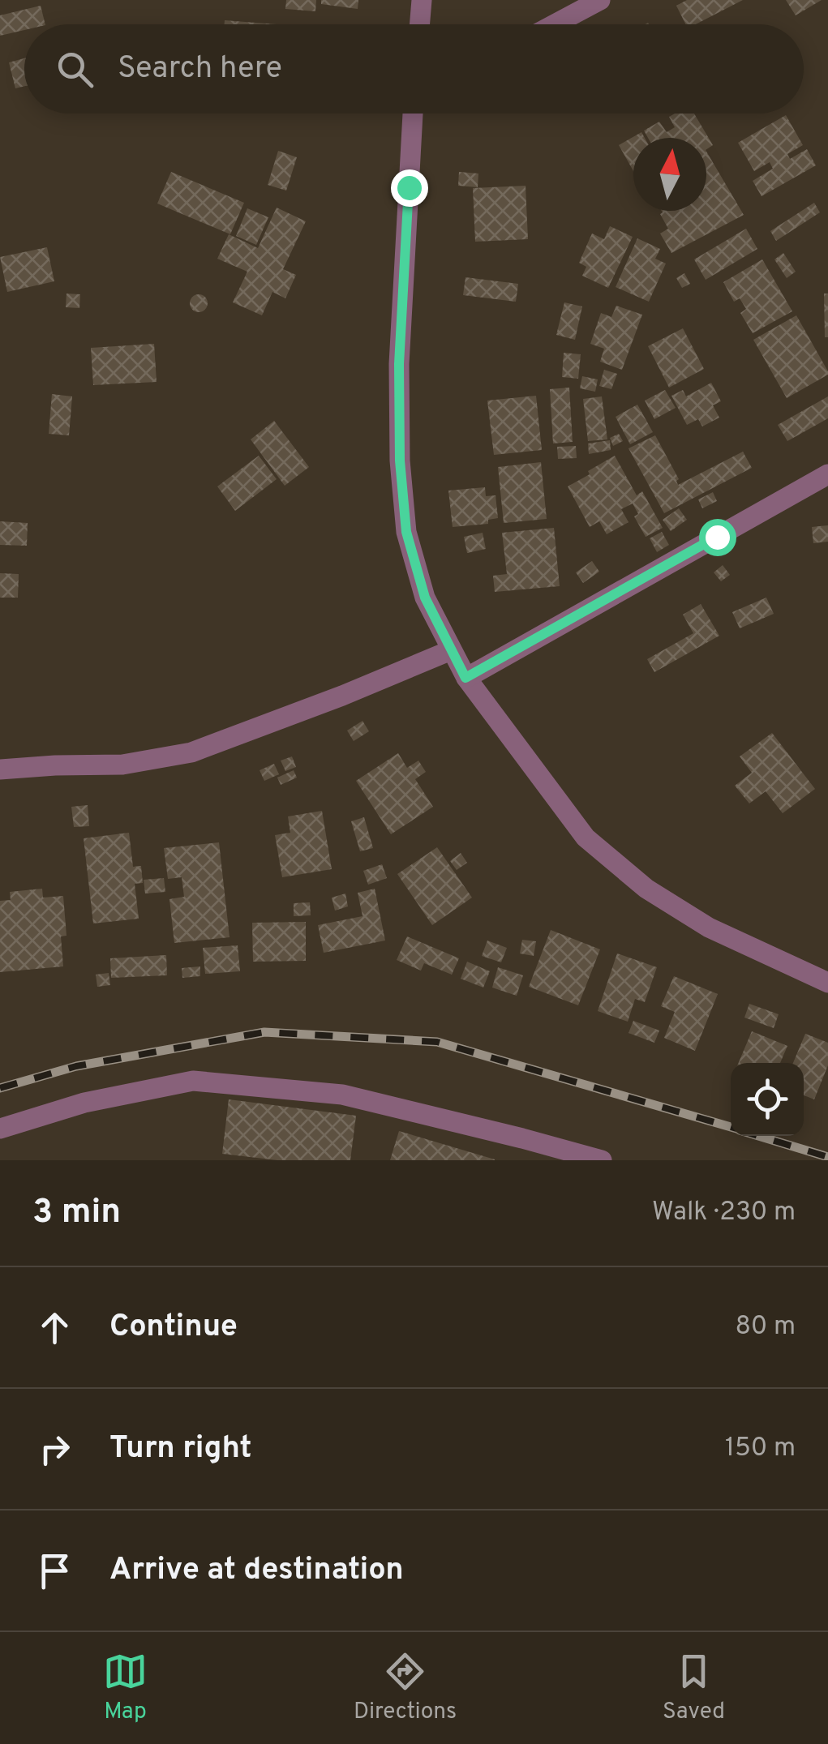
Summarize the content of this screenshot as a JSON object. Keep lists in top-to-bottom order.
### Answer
{
  "north": "top",
  "page": {
    "search": "Search here",
    "heading": ["3 min", "Walk · 230 m"],
    "list": [
      ["Continue", "80 m"],
      ["Turn right", "150 m"],
      "Arrive at destination"
    ],
    "nav": ["Map", "Directions", "Saved"]
  }
}
